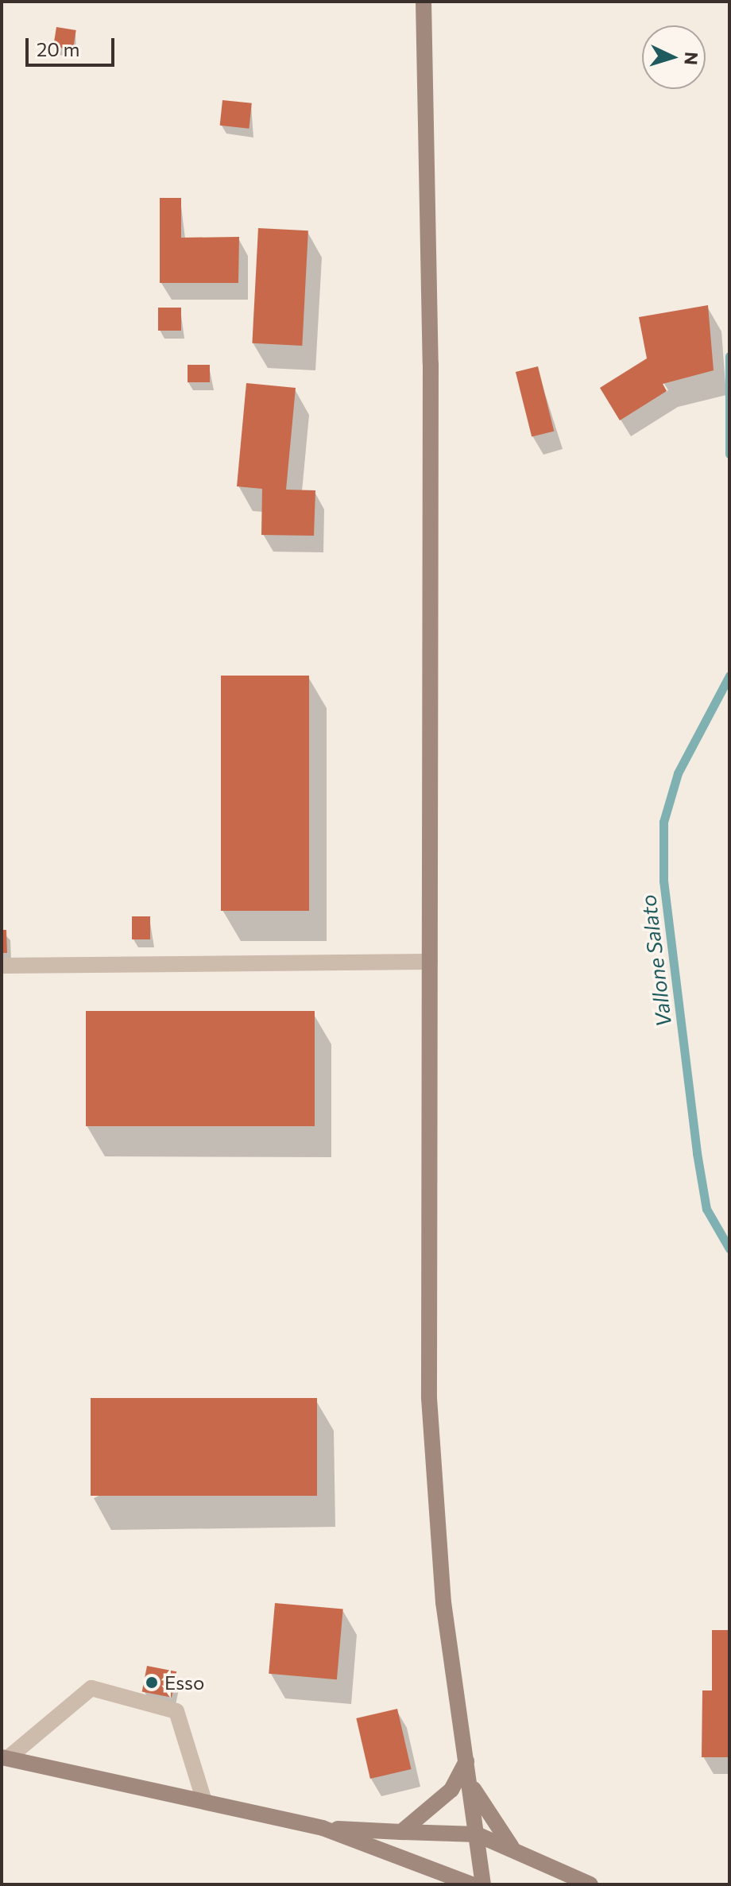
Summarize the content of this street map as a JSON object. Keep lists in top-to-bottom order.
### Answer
{
  "water": ["Vallone Salato"],
  "places": ["Esso"],
  "scale_bar": "20 m",
  "north": "right"
}
